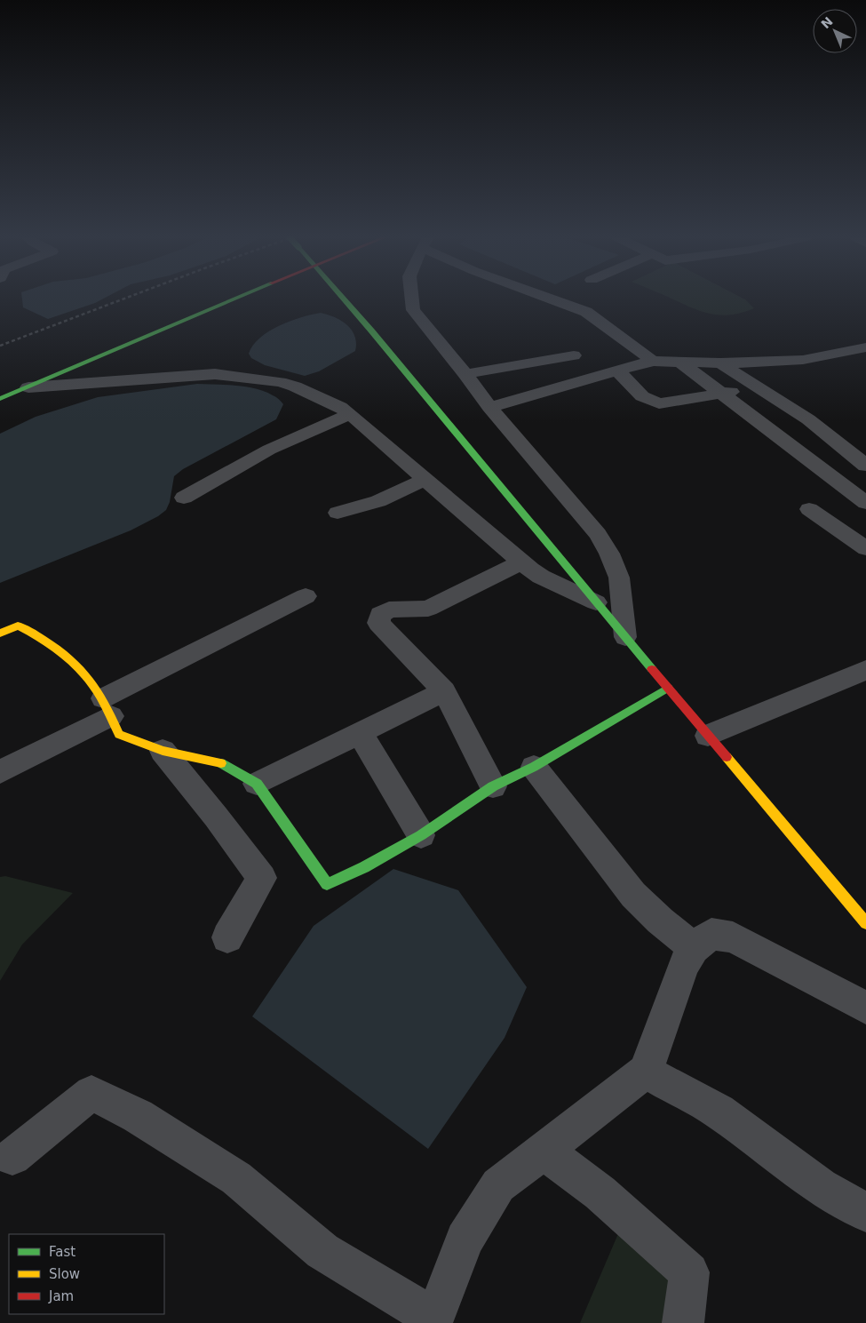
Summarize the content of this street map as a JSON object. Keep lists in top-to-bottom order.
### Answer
{
  "legend": ["Fast", "Slow", "Jam"],
  "north": "top left"
}
